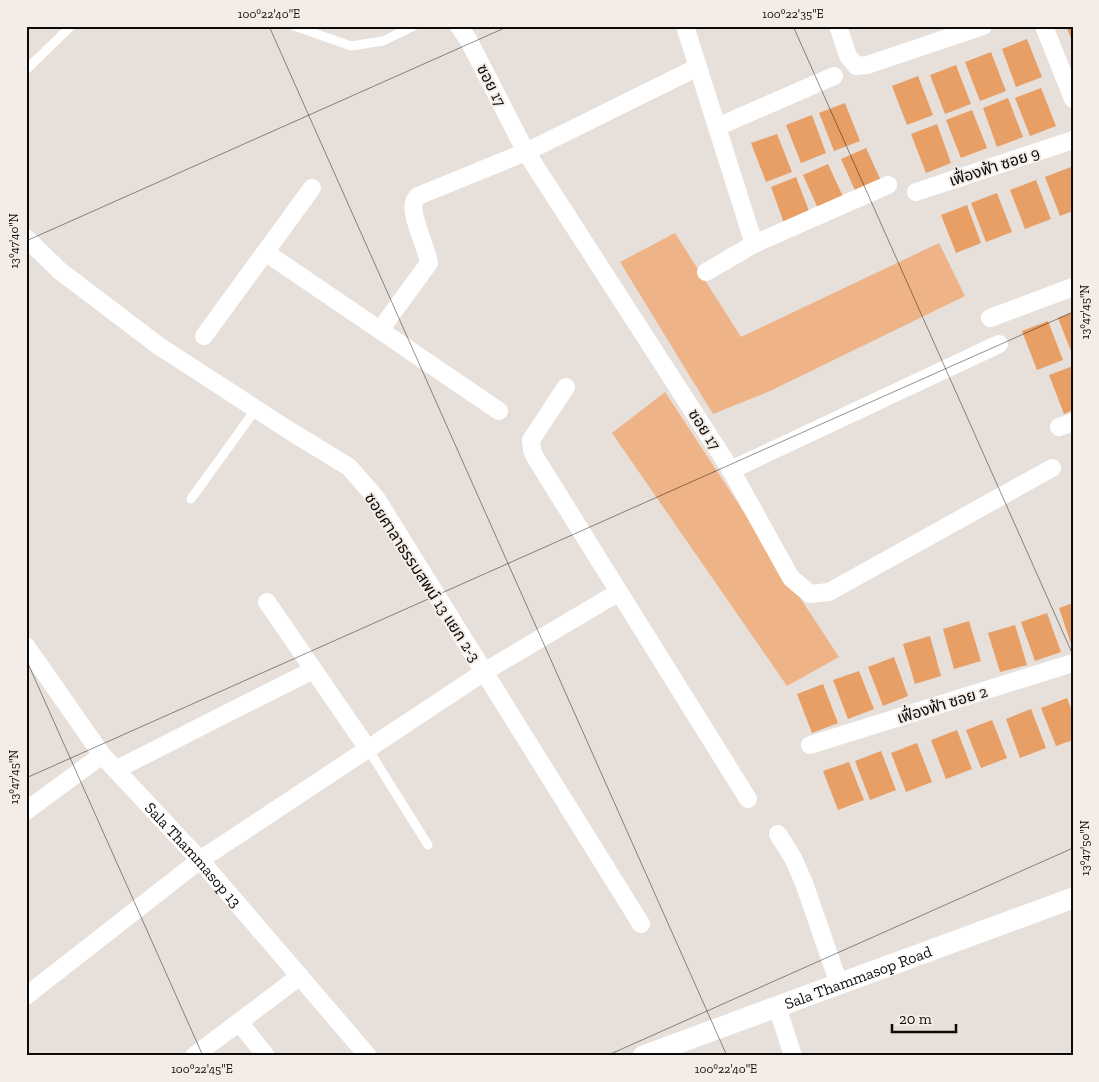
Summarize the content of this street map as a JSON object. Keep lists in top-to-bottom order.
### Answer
{
  "streets": {
    "street": [
      "ซอย 17",
      "เฟื่องฟ้า ซอย 9",
      "ซอยศาลาธรรมสพน์ 13 แยก 2-3",
      "เฟื่องฟ้า ซอย 2",
      "Sala Thammasop 13",
      "Sala Thammasop Road"
    ]
  },
  "scale_bar": "20 m",
  "coordinates": [
    "100°22'40\"E",
    "100°22'35\"E",
    "13°47'40\"N",
    "13°47'45\"N",
    "13°47'50\"N",
    "100°22'45\"E"
  ]
}
